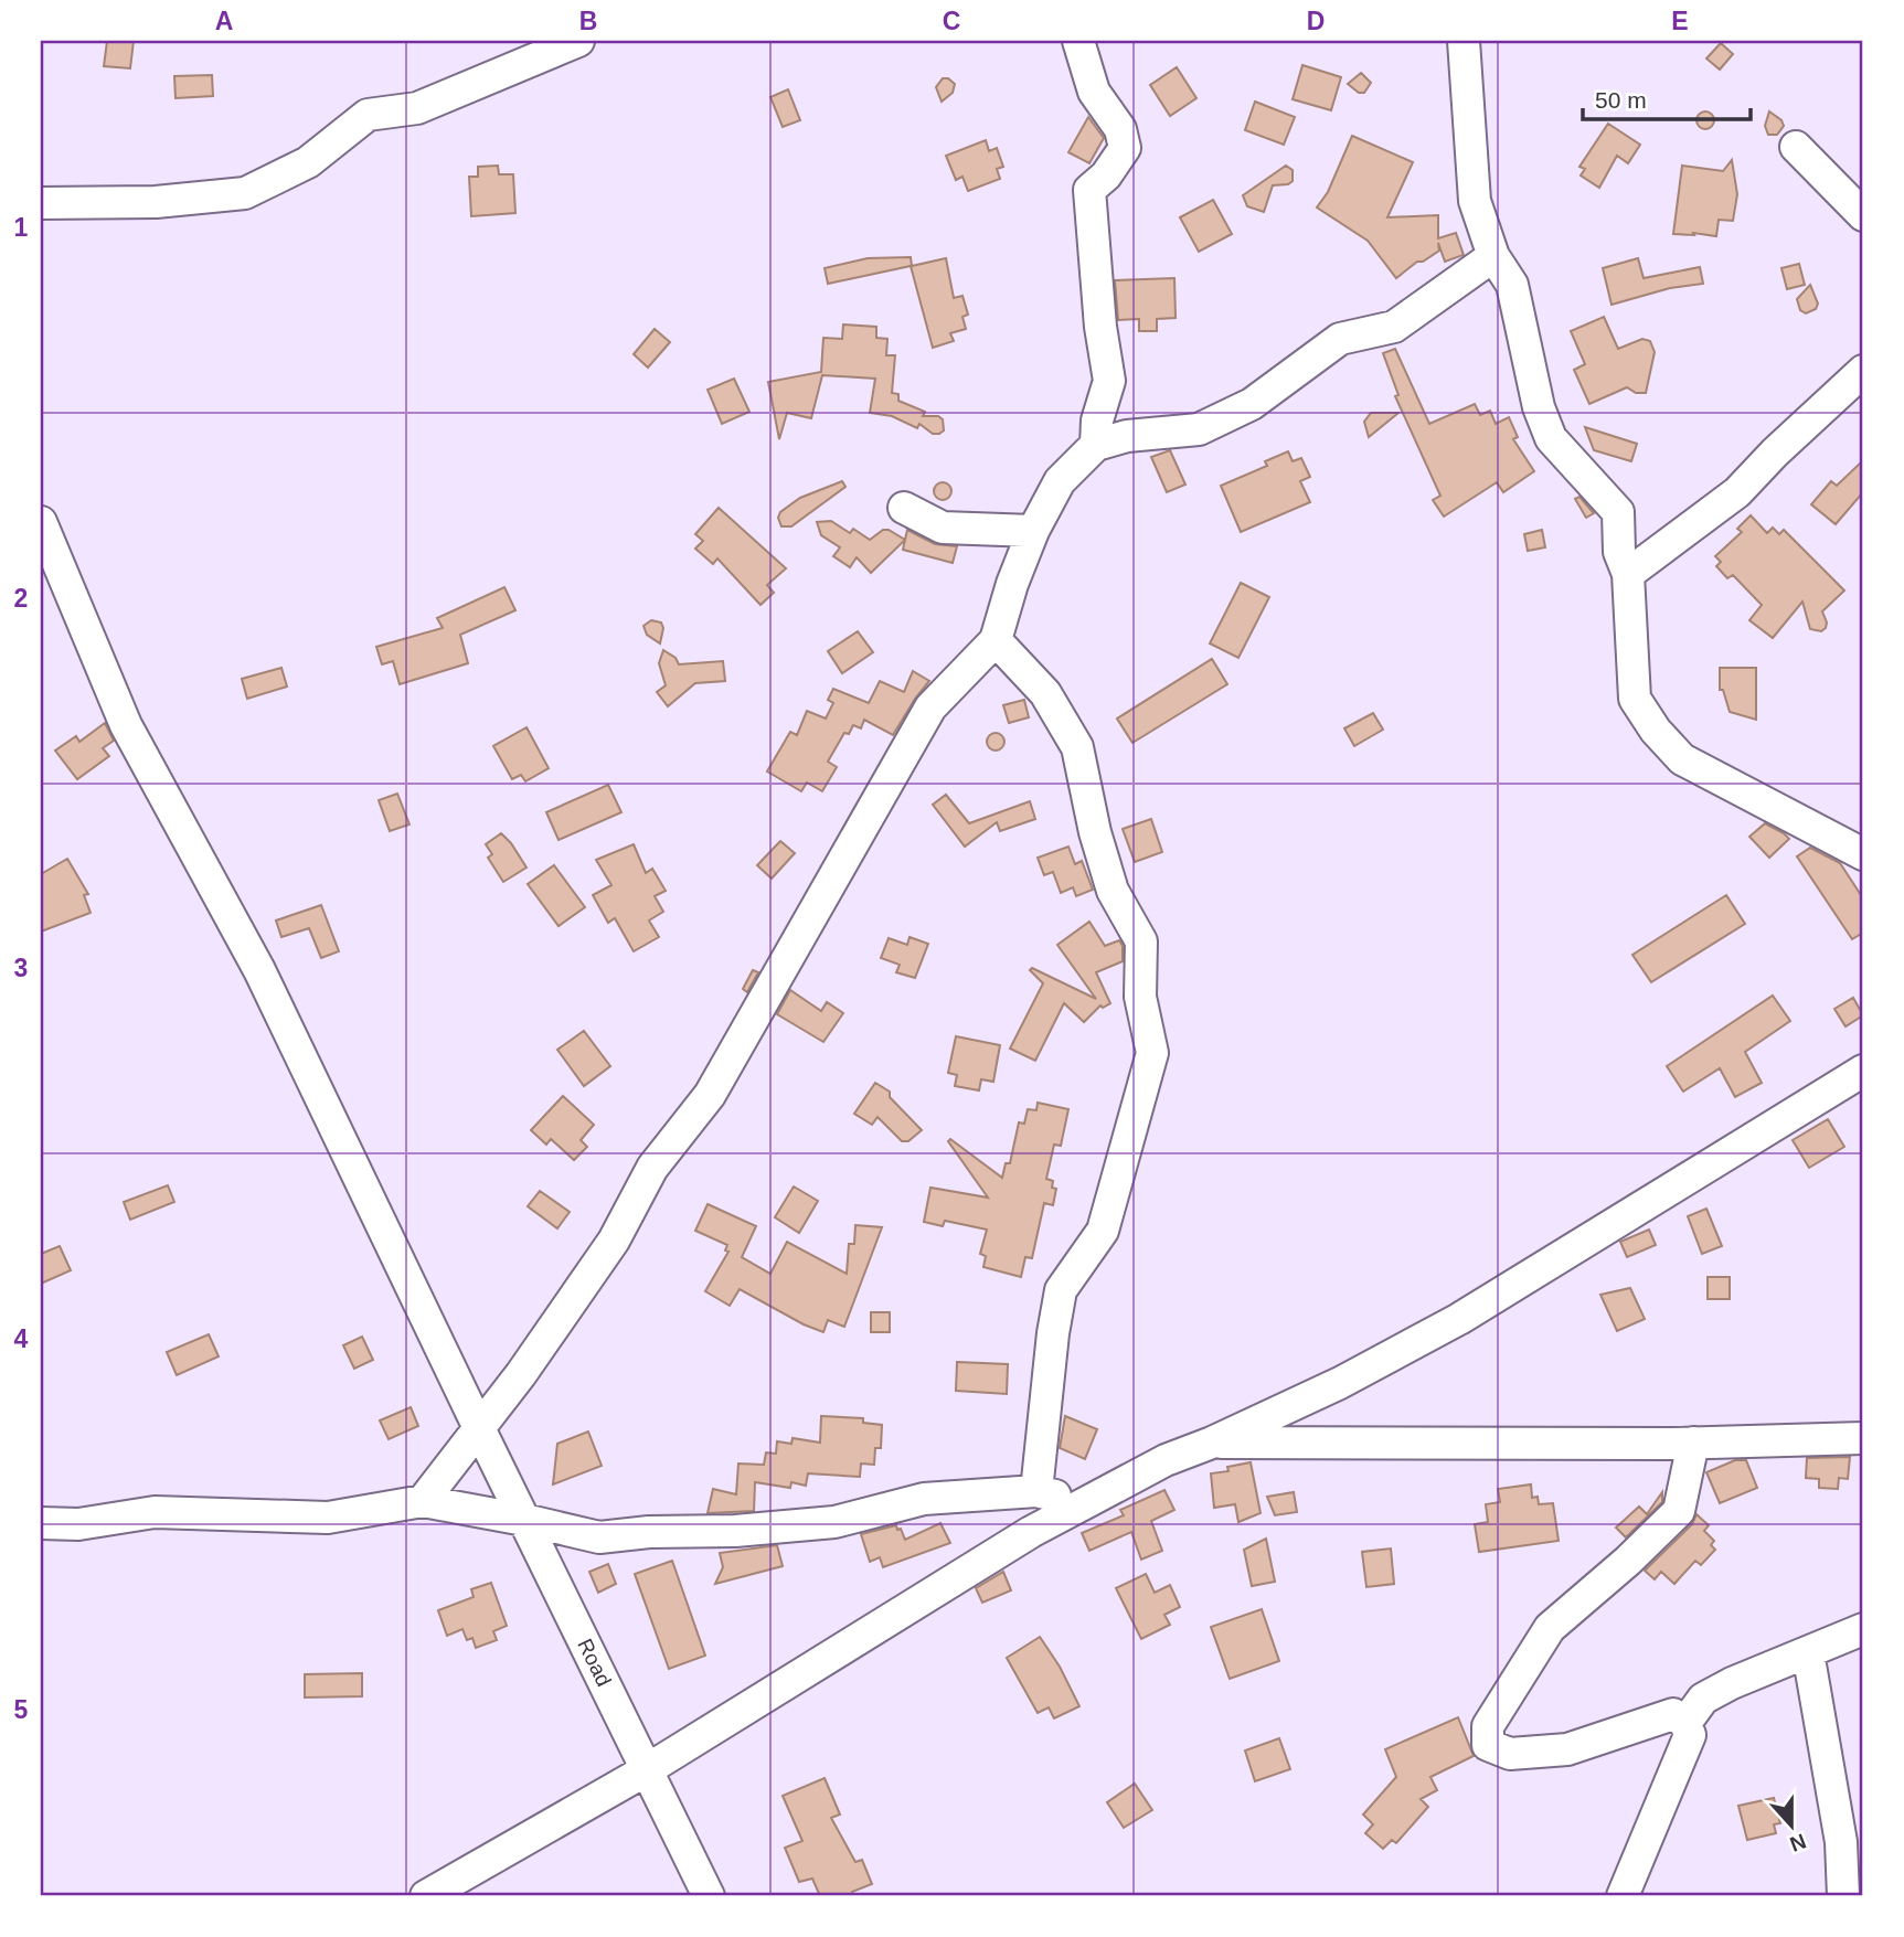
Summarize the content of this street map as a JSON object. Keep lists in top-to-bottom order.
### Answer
{
  "streets": {
    "street": ["Road"]
  },
  "scale_bar": "50 m",
  "north": "bottom",
  "grid": {
    "columns": [
      "A",
      "B",
      "C",
      "D",
      "E"
    ],
    "rows": [
      "1",
      "2",
      "3",
      "4",
      "5"
    ]
  }
}
